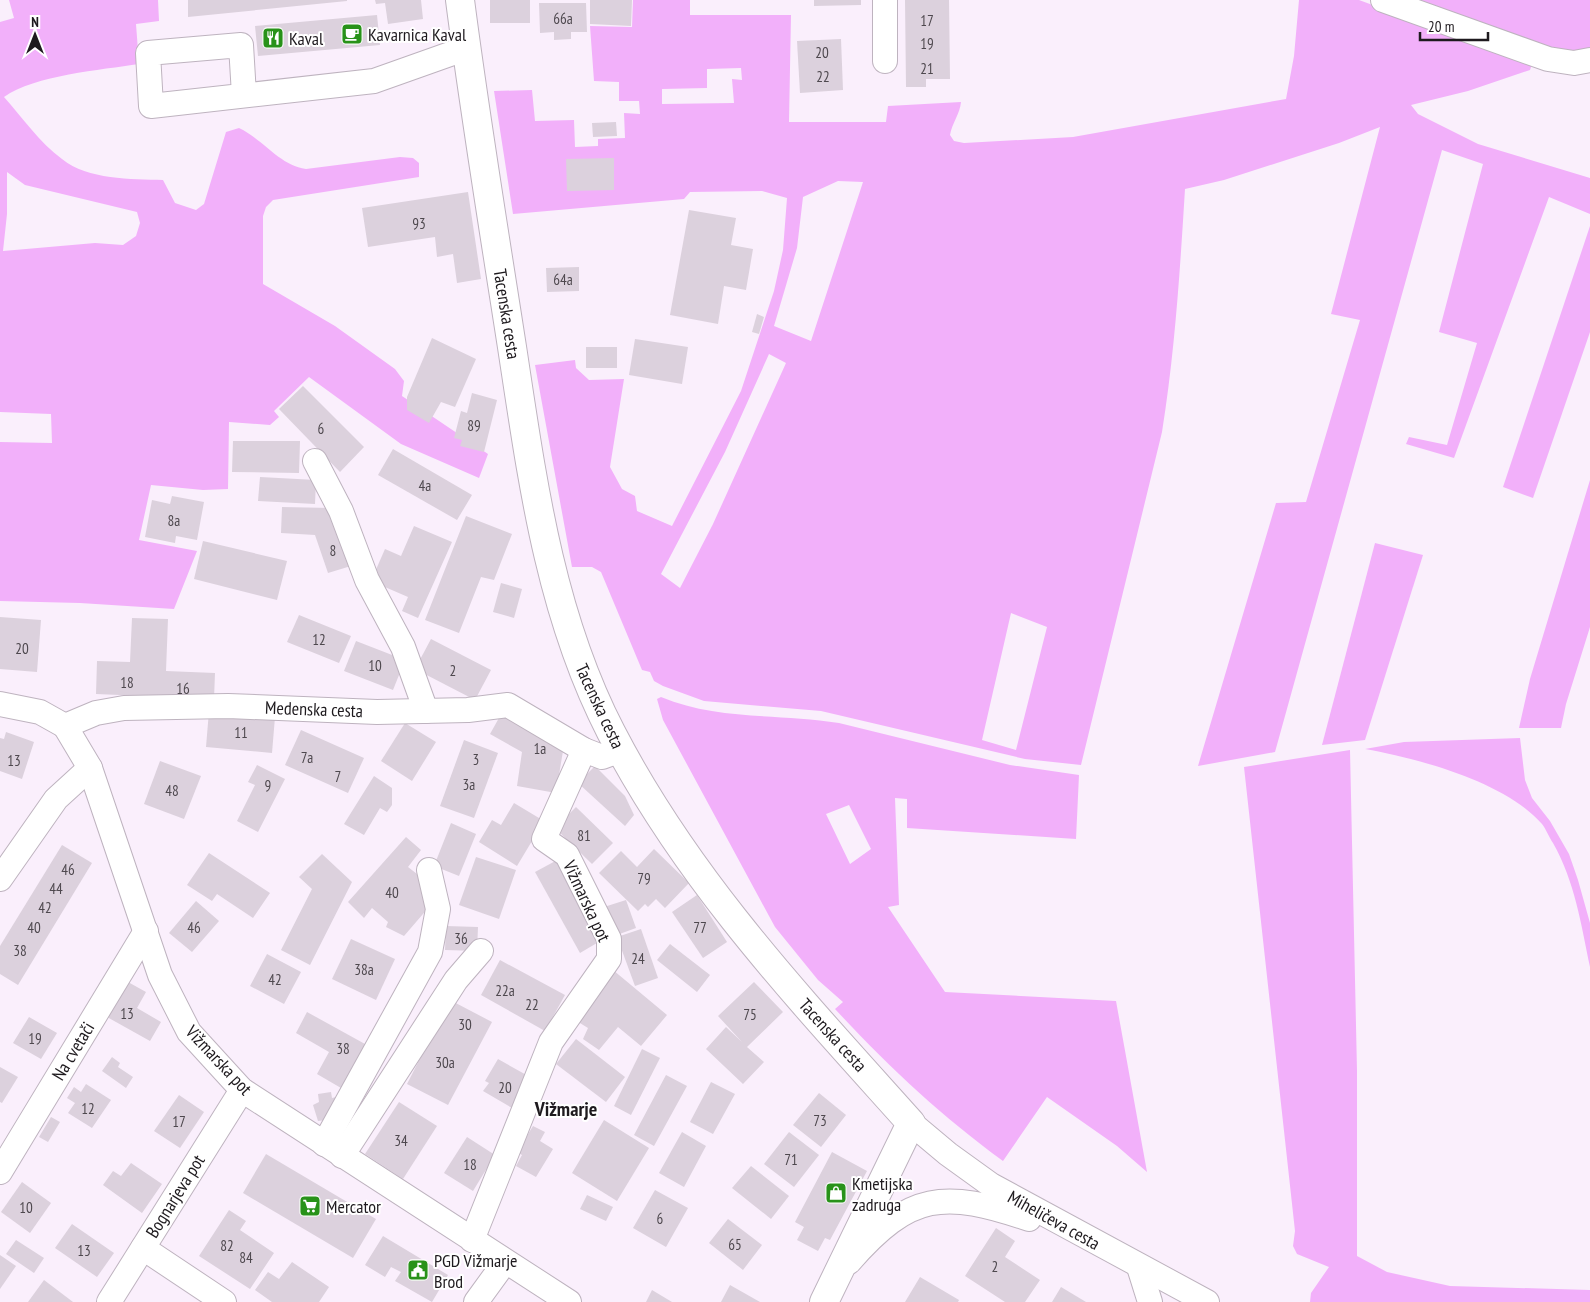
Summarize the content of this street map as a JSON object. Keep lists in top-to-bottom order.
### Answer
{
  "streets": {
    "main road": ["Tacenska cesta"],
    "street": [
      "Medenska cesta",
      "Vižmarska pot",
      "Na cvetači",
      "Bognarjeva pot",
      "Miheličeva cesta"
    ]
  },
  "crossings": [
    ["Tacenska cesta", "Medenska cesta"],
    ["Tacenska cesta", "Miheličeva cesta"],
    ["Medenska cesta", "Vižmarska pot"],
    ["Vižmarska pot", "Na cvetači"],
    ["Vižmarska pot", "Bognarjeva pot"]
  ],
  "districts": ["Vižmarje"],
  "places": {
    "cafe": ["Kavarnica Kaval"],
    "restaurant": ["Kaval"],
    "shop": ["Kmetijska zadruga"],
    "supermarket": ["Mercator"],
    "public building": ["PGD Vižmarje Brod"]
  },
  "house_numbers": [
    "66a",
    "17",
    "19",
    "20",
    "21",
    "22",
    "93",
    "64a",
    "89",
    "6",
    "4a",
    "8a",
    "8",
    "12",
    "20",
    "10",
    "2",
    "18",
    "16",
    "11",
    "1a",
    "7a",
    "3",
    "13",
    "7",
    "3a",
    "9",
    "48",
    "81",
    "46",
    "79",
    "44",
    "40",
    "42",
    "40",
    "46",
    "77",
    "36",
    "38",
    "24",
    "38a",
    "42",
    "22a",
    "22",
    "13",
    "75",
    "30",
    "19",
    "38",
    "30a",
    "20",
    "12",
    "73",
    "17",
    "34",
    "71",
    "18",
    "10",
    "6",
    "65",
    "82",
    "13",
    "84",
    "2"
  ],
  "scale_bar": "20 m",
  "north": "top"
}
